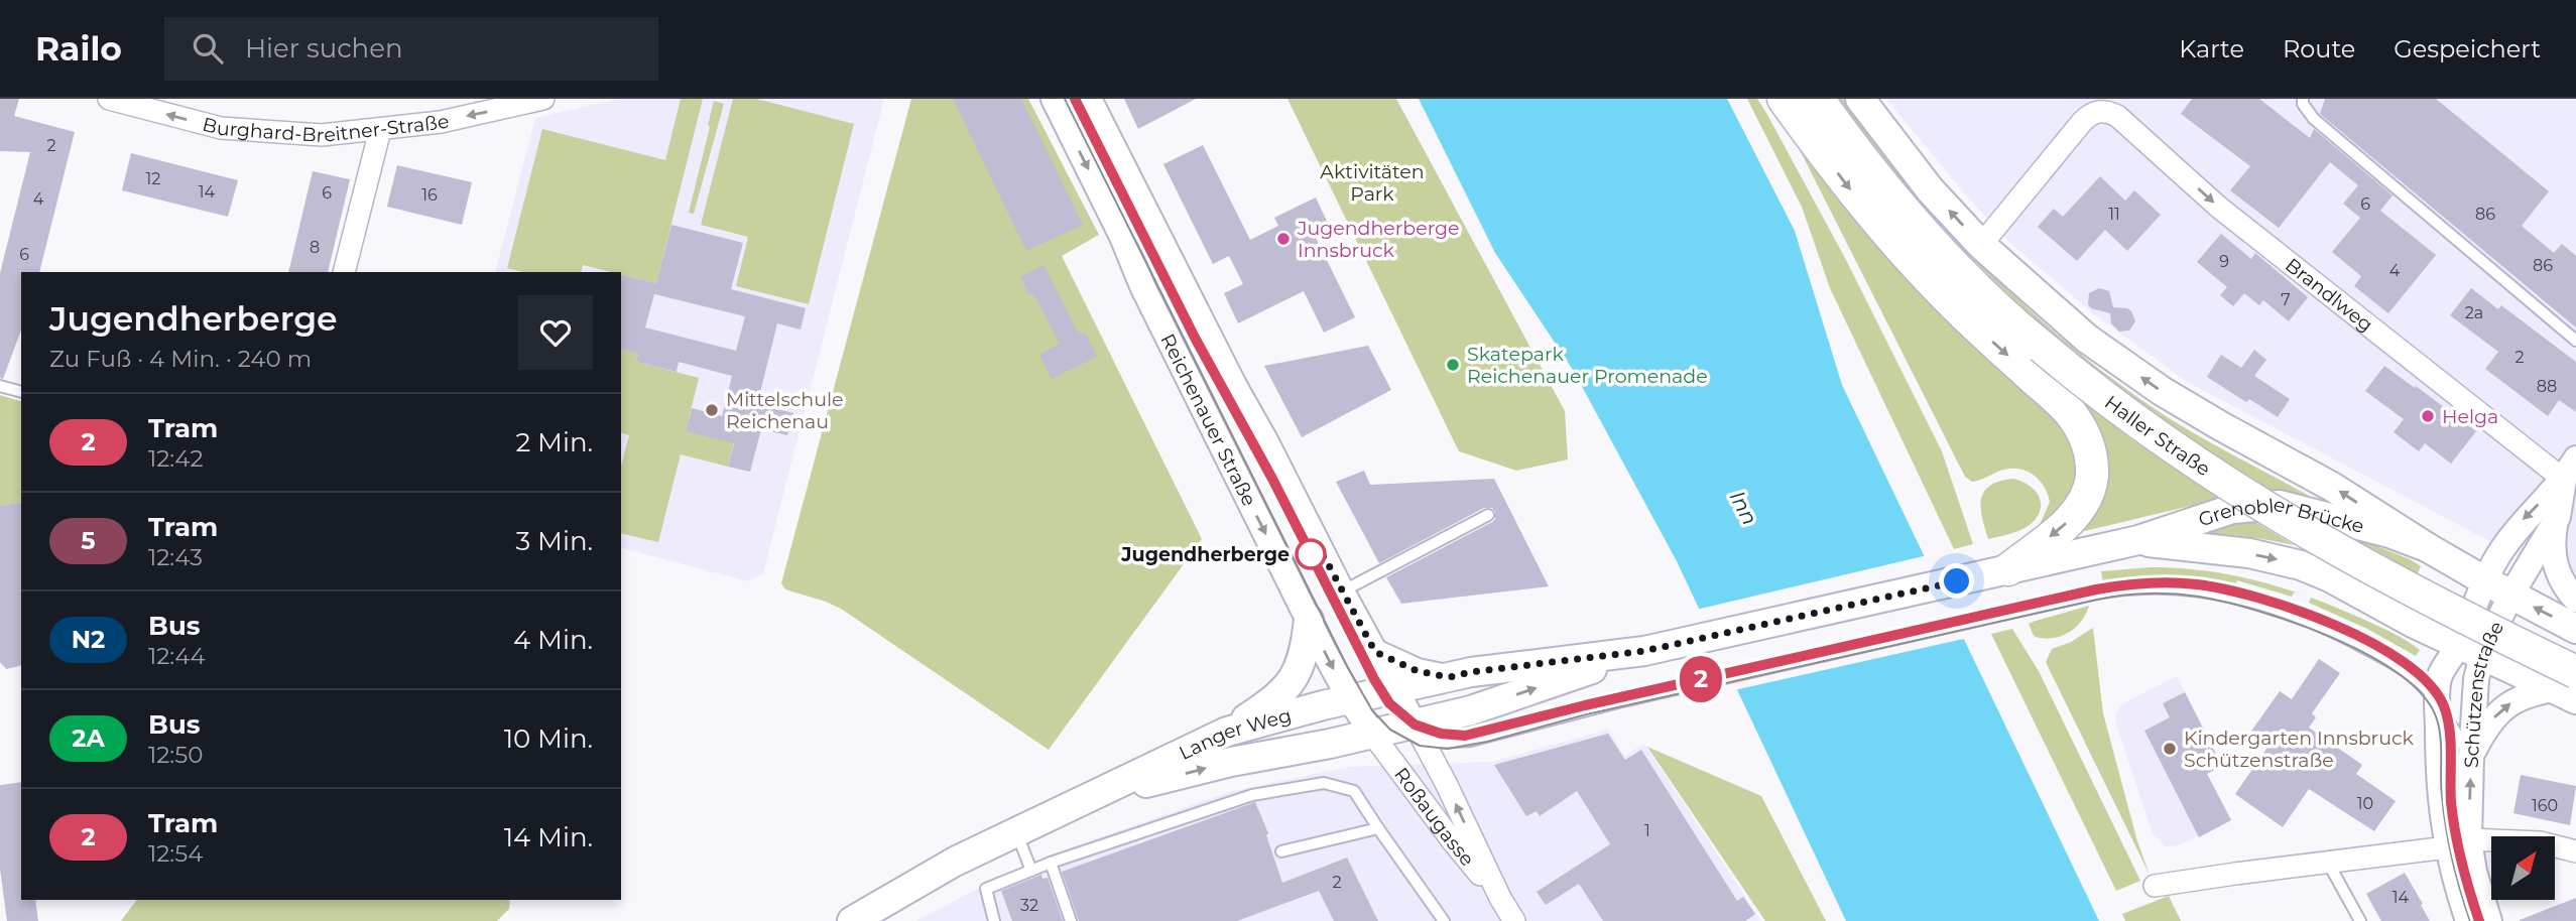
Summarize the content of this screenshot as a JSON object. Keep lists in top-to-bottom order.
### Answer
{
  "streets": {
    "main road": ["Haller Straße", "Grenobler Brücke", "Langer Weg"],
    "street": [
      "Burghard-Breitner-Straße",
      "Brandlweg",
      "Reichenauer Straße",
      "Schützenstraße",
      "Roßaugasse"
    ]
  },
  "crossings": [
    ["Brandlweg", "Haller Straße"],
    ["Brandlweg", "Schützenstraße"],
    ["Reichenauer Straße", "Grenobler Brücke"],
    ["Reichenauer Straße", "Langer Weg"],
    ["Reichenauer Straße", "Roßaugasse"],
    ["Haller Straße", "Grenobler Brücke"],
    ["Haller Straße", "Schützenstraße"],
    ["Grenobler Brücke", "Langer Weg"],
    ["Grenobler Brücke", "Roßaugasse"],
    ["Langer Weg", "Roßaugasse"]
  ],
  "one_way": ["Burghard-Breitner-Straße", "Brandlweg"],
  "water": ["Inn"],
  "parks": ["Aktivitäten Park"],
  "places": [
    "Jugendherberge Innsbruck",
    "Skatepark Reichenauer Promenade",
    "Mittelschule Reichenau",
    "Helga",
    "Jugendherberge",
    "Kindergarten Innsbruck Schützenstraße"
  ],
  "lines": ["tram line 2"],
  "house_numbers": [
    "2",
    "12",
    "14",
    "6",
    "16",
    "4",
    "6",
    "11",
    "86",
    "8",
    "6",
    "9",
    "86",
    "4",
    "7",
    "2a",
    "2",
    "88",
    "10",
    "160",
    "1",
    "2",
    "14",
    "32"
  ],
  "north": "top right",
  "page": {
    "header": "Railo",
    "search": "Hier suchen",
    "nav": ["Karte", "Route", "Gespeichert"],
    "on_map": "2",
    "heading": ["Jugendherberge", "Zu Fuß · 4 Min. · 240 m"],
    "list": [
      {
        "mark": "2",
        "name": "Tram",
        "note": "12:42",
        "value": "2 Min."
      },
      {
        "mark": "5",
        "name": "Tram",
        "note": "12:43",
        "value": "3 Min."
      },
      {
        "mark": "N2",
        "name": "Bus",
        "note": "12:44",
        "value": "4 Min."
      },
      {
        "mark": "2A",
        "name": "Bus",
        "note": "12:50",
        "value": "10 Min."
      },
      {
        "mark": "2",
        "name": "Tram",
        "note": "12:54",
        "value": "14 Min."
      }
    ]
  }
}
